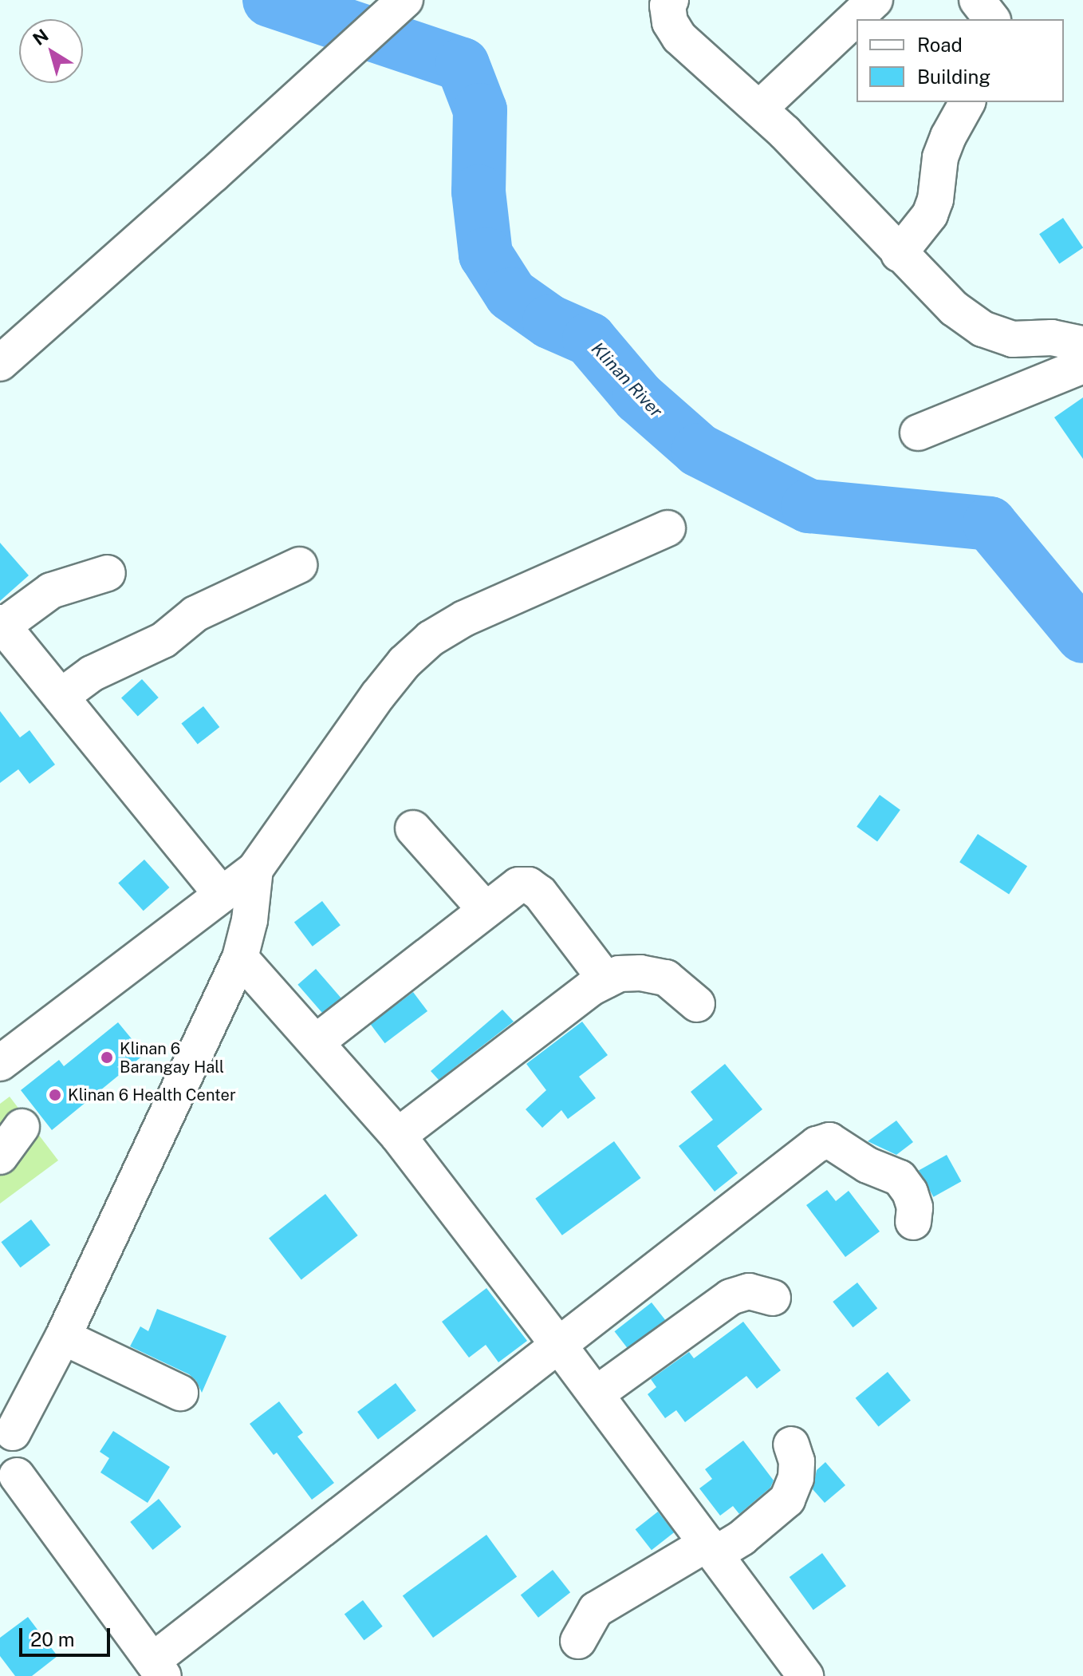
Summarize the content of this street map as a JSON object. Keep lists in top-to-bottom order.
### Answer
{
  "water": ["Klinan River"],
  "places": ["Klinan 6 Barangay Hall", "Klinan 6 Health Center"],
  "legend": ["Road", "Building"],
  "scale_bar": "20 m",
  "north": "top left"
}
